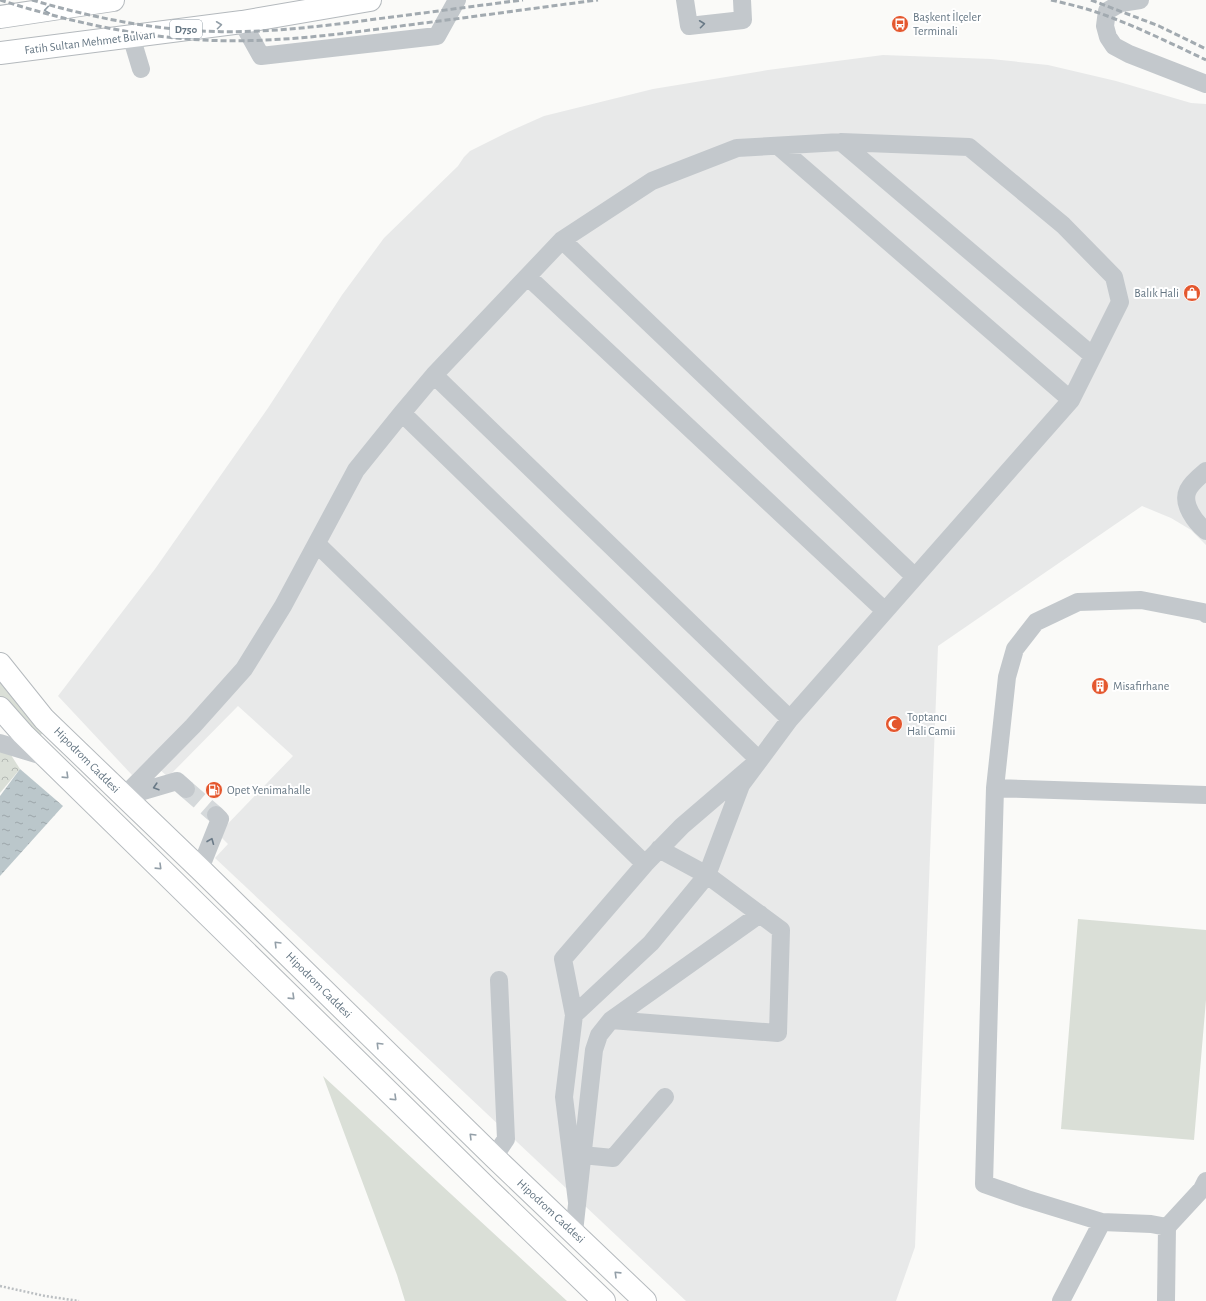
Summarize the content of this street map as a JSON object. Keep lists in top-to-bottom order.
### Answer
{
  "streets": {
    "main road": ["D750", "Fatih Sultan Mehmet Bulvarı", "Hipodrom Caddesi"]
  },
  "places": {
    "bus stop": ["Başkent İlçeler Terminali"],
    "shop": ["Balık Hali"],
    "building": ["Misafirhane"],
    "mosque": ["Toptancı Hali Camii"],
    "fuel station": ["Opet Yenimahalle"]
  }
}
